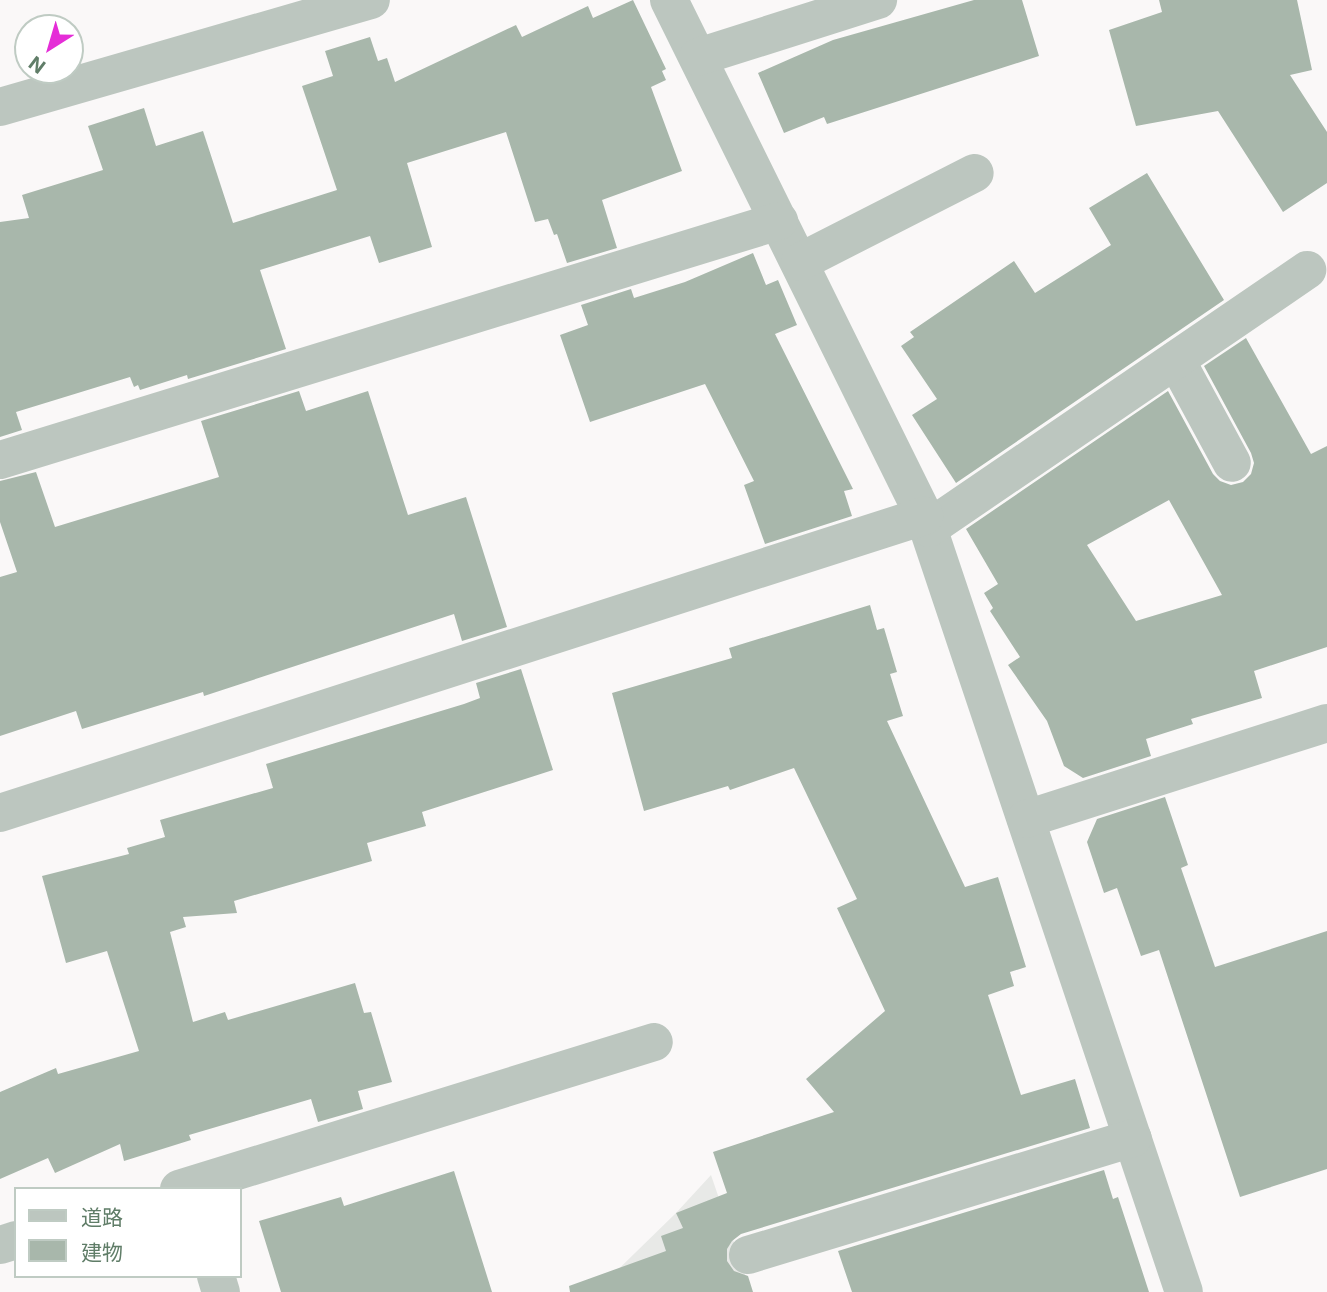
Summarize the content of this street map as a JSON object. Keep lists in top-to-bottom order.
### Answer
{
  "legend": ["道路", "建物"],
  "north": "bottom left"
}
